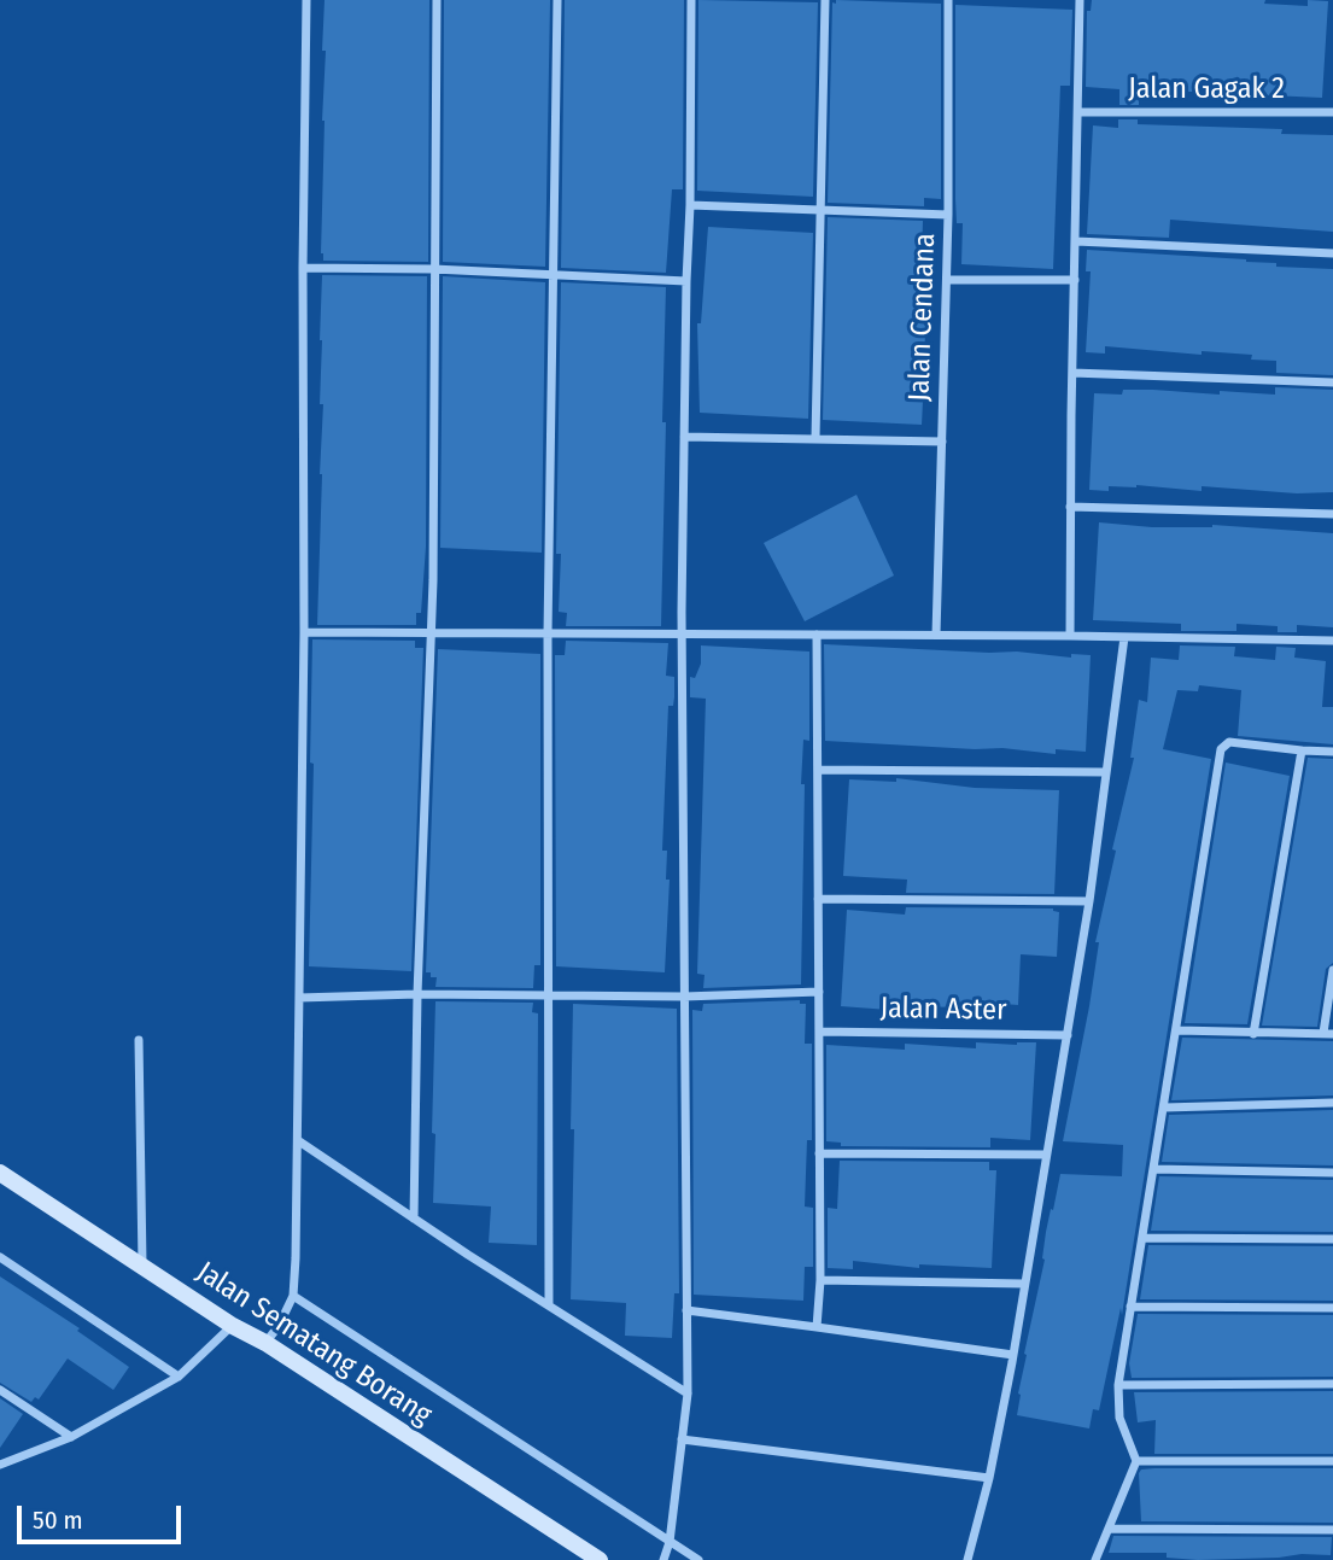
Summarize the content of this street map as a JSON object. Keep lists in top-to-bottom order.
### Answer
{
  "streets": {
    "street": [
      "Jalan Gagak 2",
      "Jalan Cendana",
      "Jalan Aster",
      "Jalan Sematang Borang"
    ]
  },
  "scale_bar": "50 m"
}
